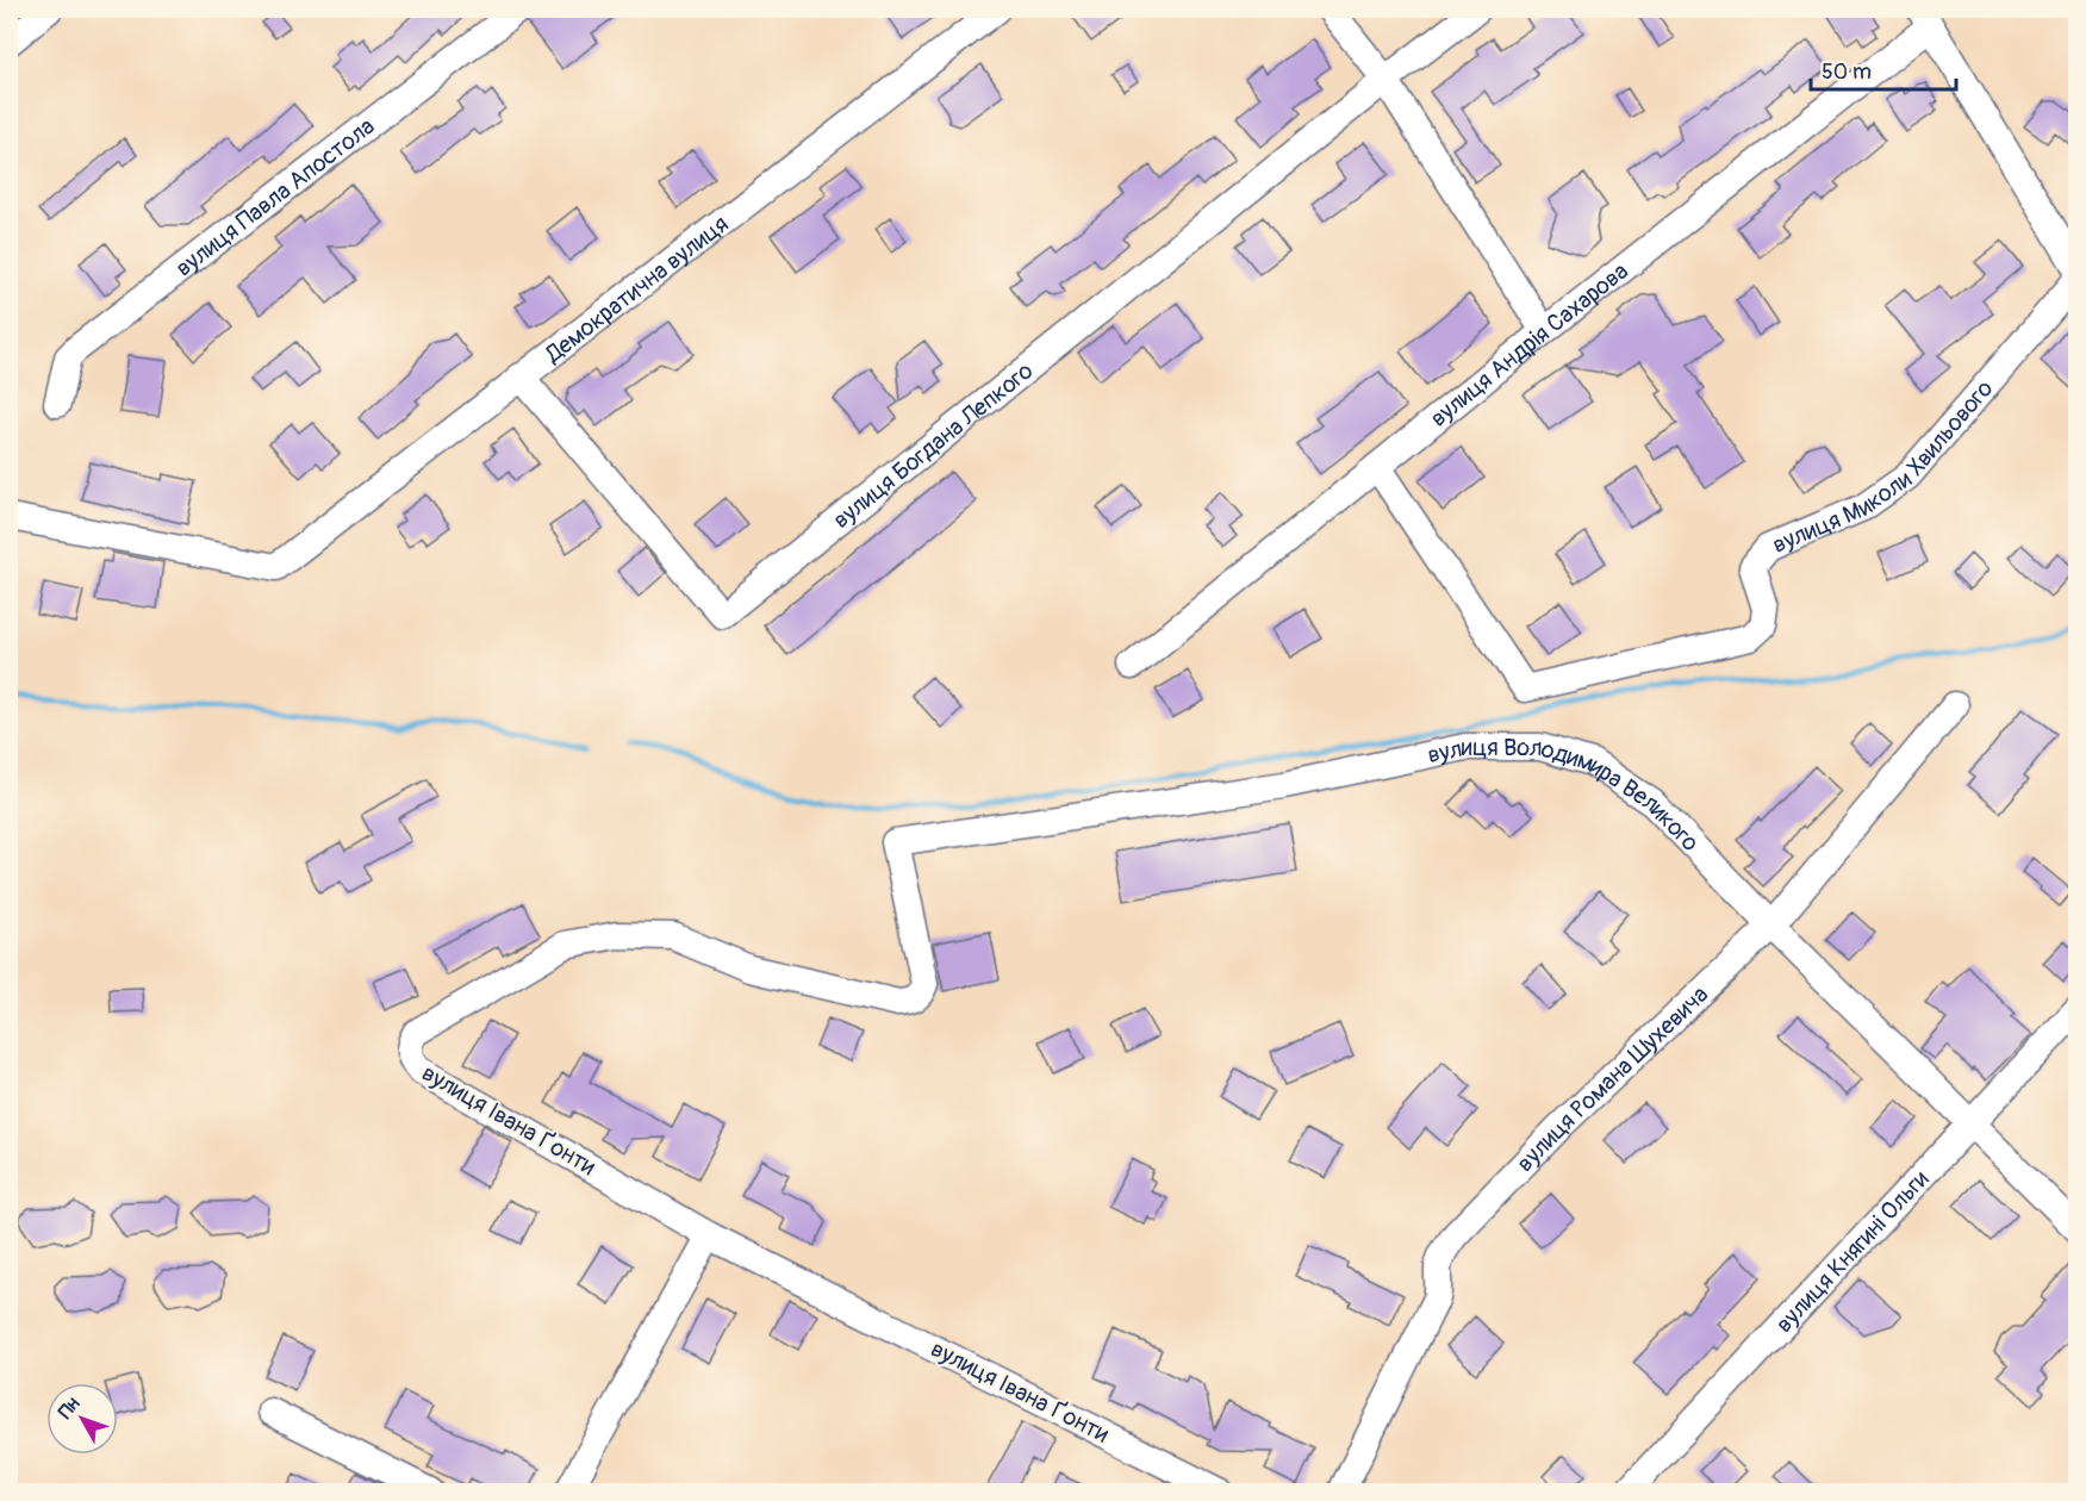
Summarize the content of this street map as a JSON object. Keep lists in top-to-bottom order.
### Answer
{
  "streets": {
    "street": [
      "вулиця Павла Апостола",
      "Демократична вулиця",
      "вулиця Андрія Сахарова",
      "вулиця Богдана Лепкого",
      "вулиця Миколи Хвильового",
      "вулиця Володимира Великого",
      "вулиця Романа Шухевича",
      "вулиця Івана Ґонти",
      "вулиця Княгині Ольги"
    ]
  },
  "crossings": [
    ["Демократична вулиця", "вулиця Богдана Лепкого"],
    ["вулиця Андрія Сахарова", "вулиця Миколи Хвильового"],
    ["вулиця Володимира Великого", "вулиця Романа Шухевича"],
    ["вулиця Володимира Великого", "вулиця Івана Ґонти"],
    ["вулиця Володимира Великого", "вулиця Княгині Ольги"]
  ],
  "scale_bar": "50 m",
  "north": "top left"
}
